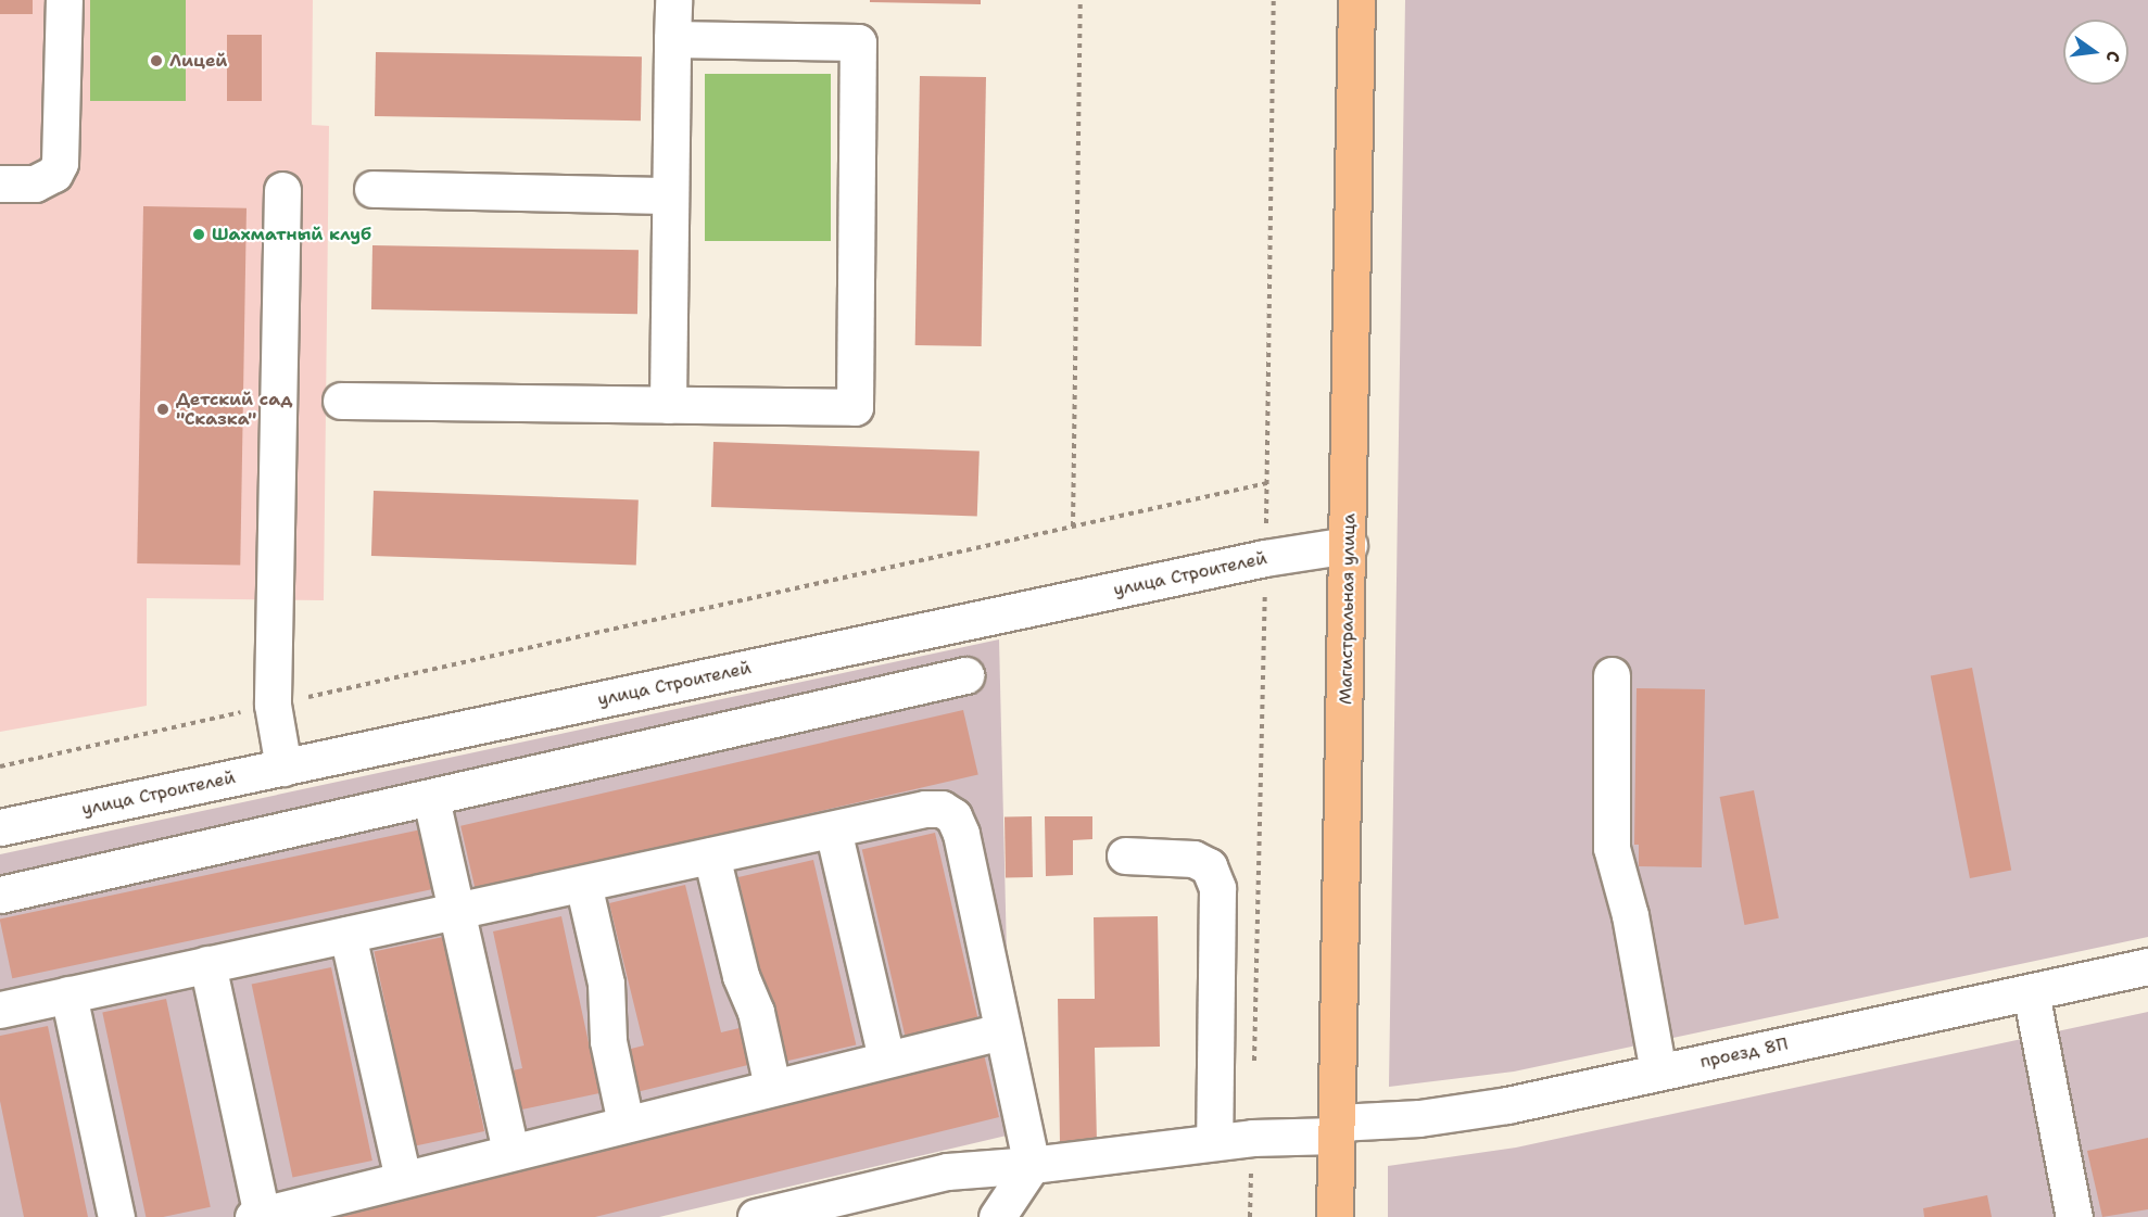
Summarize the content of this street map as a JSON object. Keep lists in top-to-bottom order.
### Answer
{
  "streets": {
    "main road": ["Магистральная улица"],
    "street": ["улица Строителей", "проезд 8П"]
  },
  "crossings": [
    ["улица Строителей", "Магистральная улица"],
    ["Магистральная улица", "проезд 8П"]
  ],
  "places": ["Лицей", "Шахматный клуб", "Детский сад \"Сказка\""],
  "north": "right"
}
